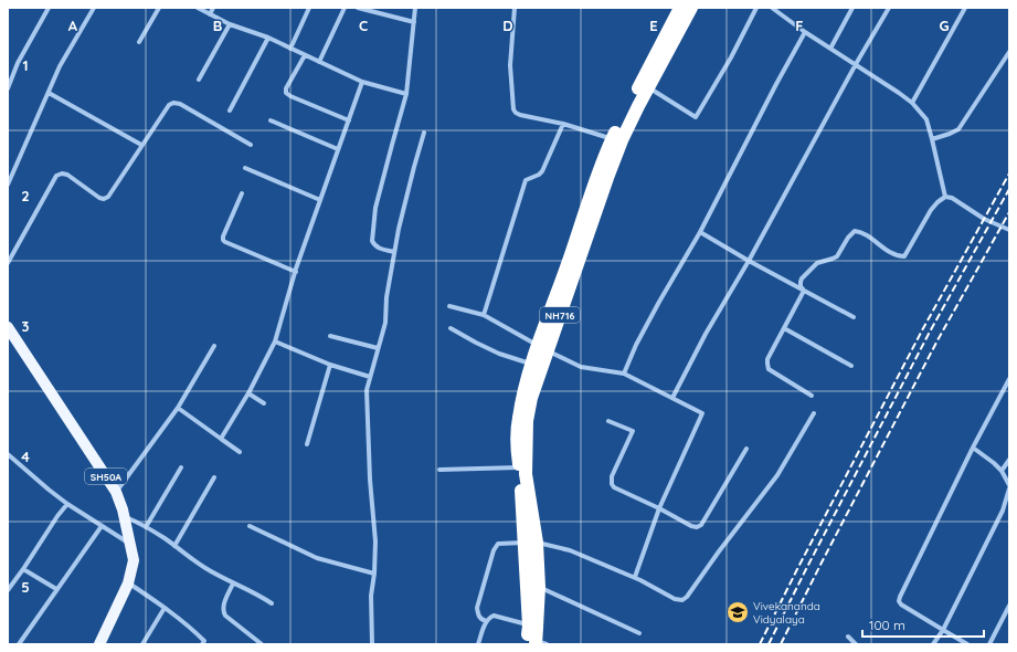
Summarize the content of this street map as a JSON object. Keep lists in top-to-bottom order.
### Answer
{
  "streets": {
    "highway": ["NH716"],
    "main road": ["SH50A"]
  },
  "places": {
    "school or university": ["Vivekananda Vidyalaya"]
  },
  "scale_bar": "100 m",
  "grid": {
    "columns": [
      "A",
      "B",
      "C",
      "D",
      "E",
      "F",
      "G"
    ],
    "rows": [
      "1",
      "2",
      "3",
      "4",
      "5"
    ]
  }
}
